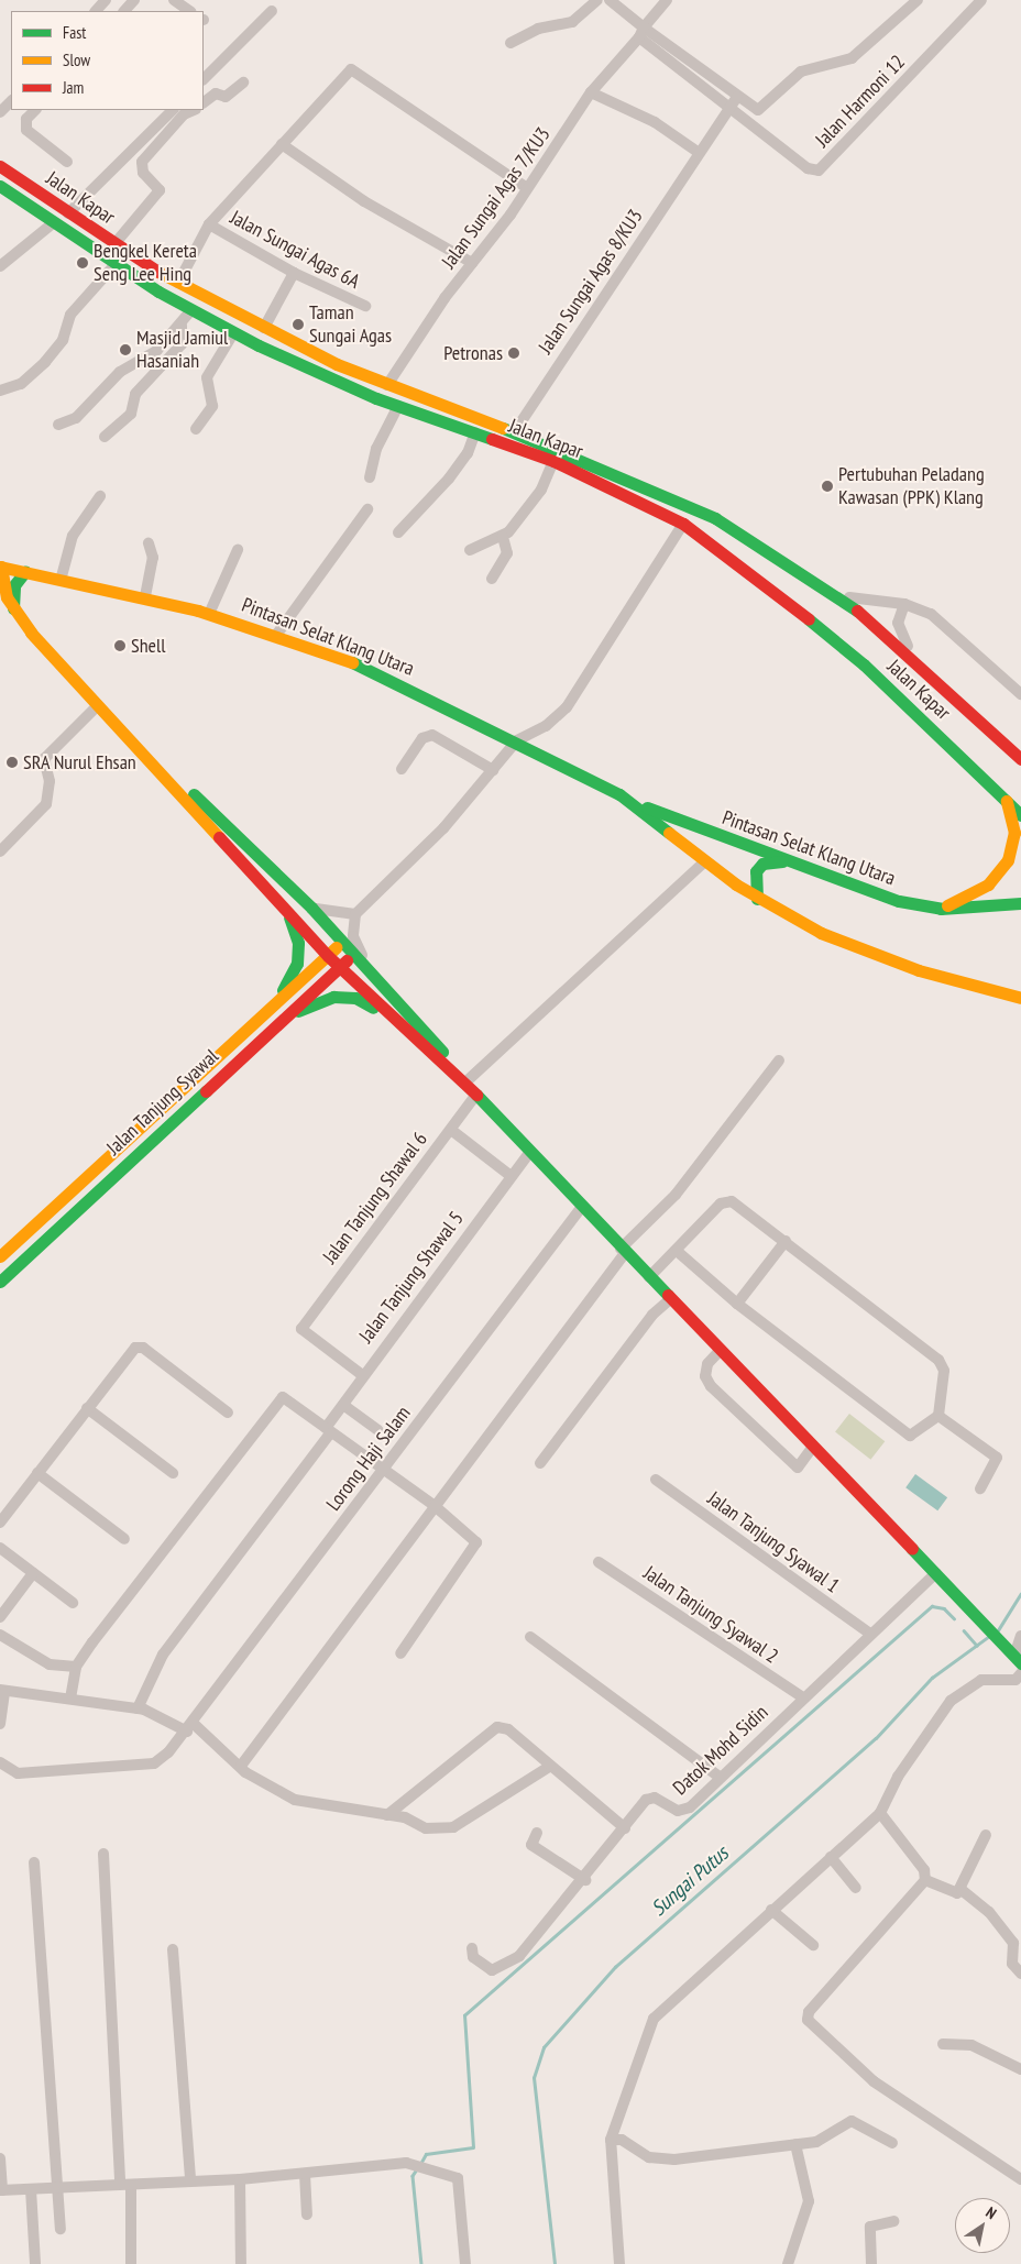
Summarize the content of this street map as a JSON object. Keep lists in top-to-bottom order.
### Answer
{
  "streets": {
    "main road": ["Jalan Kapar", "Pintasan Selat Klang Utara", "Jalan Tanjung Syawal"],
    "street": [
      "Jalan Harmoni 12",
      "Jalan Sungai Agas 7/KU3",
      "Jalan Sungai Agas 6A",
      "Jalan Sungai Agas 8/KU3",
      "Jalan Tanjung Shawal 6",
      "Jalan Tanjung Shawal 5",
      "Lorong Haji Salam",
      "Jalan Tanjung Syawal 1",
      "Jalan Tanjung Syawal 2",
      "Datok Mohd Sidin"
    ]
  },
  "crossings": [
    ["Jalan Harmoni 12", "Jalan Sungai Agas 8/KU3"],
    ["Jalan Kapar", "Jalan Sungai Agas 7/KU3"],
    ["Jalan Kapar", "Jalan Sungai Agas 8/KU3"],
    ["Jalan Tanjung Shawal 6", "Jalan Tanjung Shawal 5"],
    ["Jalan Tanjung Syawal 1", "Datok Mohd Sidin"],
    ["Jalan Tanjung Syawal 2", "Datok Mohd Sidin"]
  ],
  "water": ["Sungai Putus"],
  "places": [
    "Bengkel Kereta Seng Lee Hing",
    "Taman Sungai Agas",
    "Masjid Jamiul Hasaniah",
    "Petronas",
    "Pertubuhan Peladang Kawasan (PPK) Klang",
    "Shell",
    "SRA Nurul Ehsan"
  ],
  "legend": ["Fast", "Slow", "Jam"],
  "north": "top right"
}
